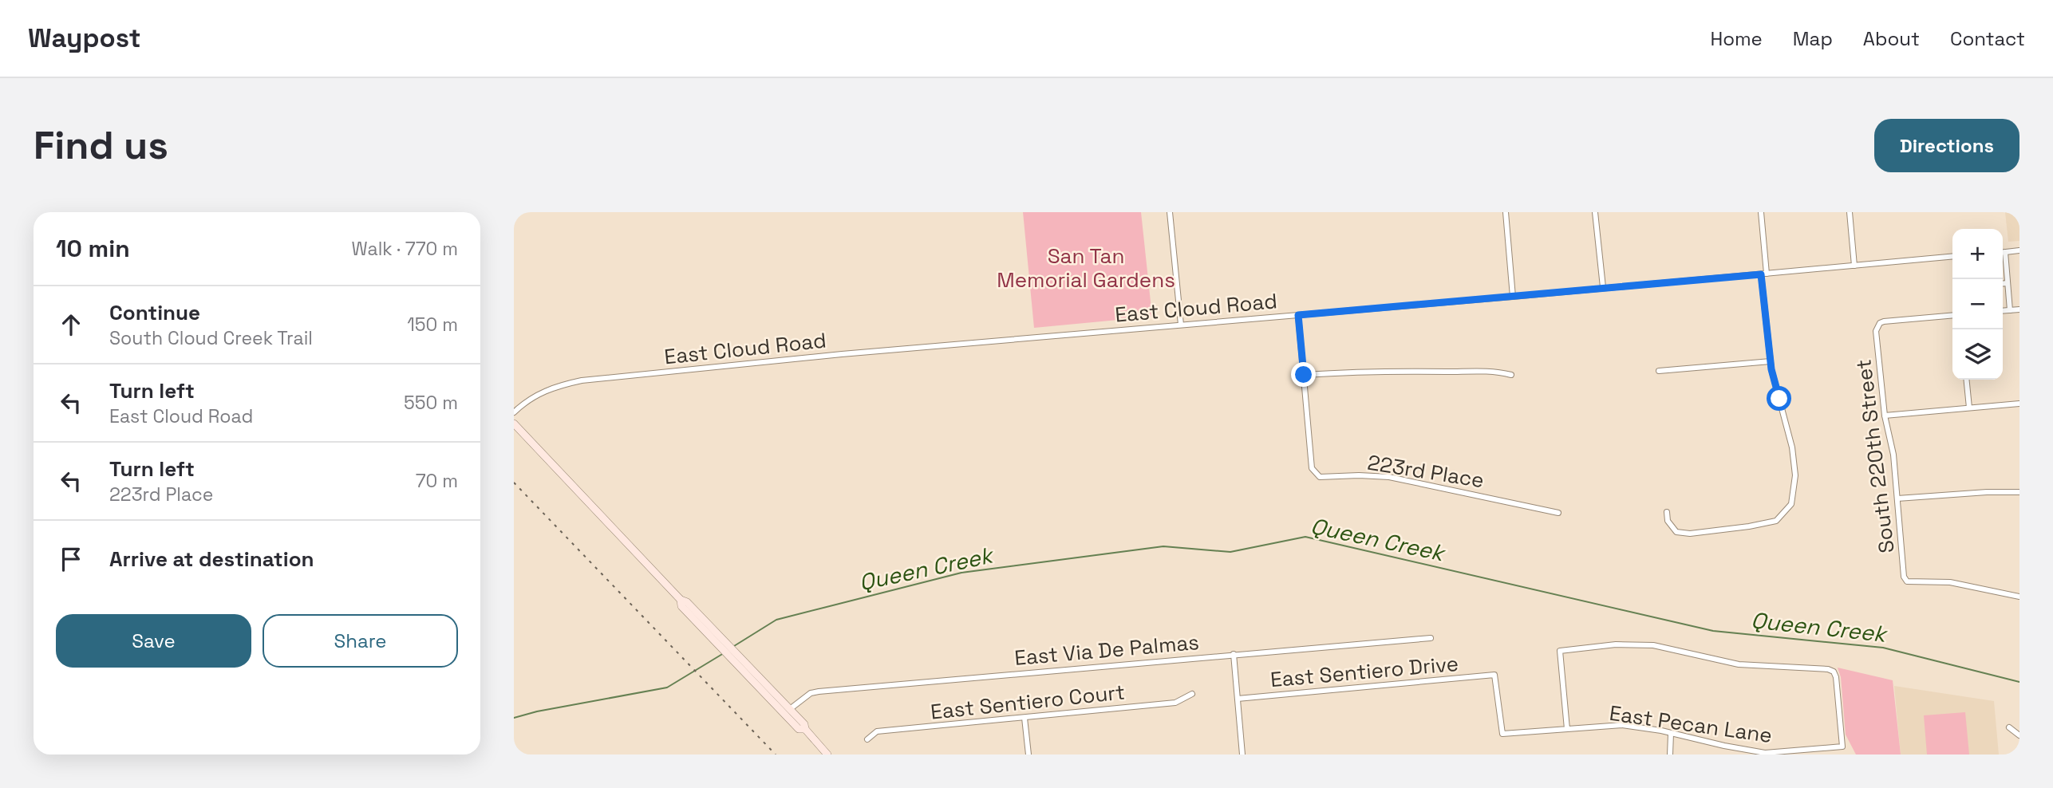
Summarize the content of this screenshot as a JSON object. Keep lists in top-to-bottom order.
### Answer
{
  "streets": {
    "street": [
      "East Cloud Road",
      "South 220th Street",
      "223rd Place",
      "East Via De Palmas",
      "East Sentiero Drive",
      "East Sentiero Court",
      "East Pecan Lane"
    ]
  },
  "crossings": [
    ["East Cloud Road", "223rd Place"],
    ["East Sentiero Drive", "East Pecan Lane"]
  ],
  "water": ["Queen Creek"],
  "parks": ["San Tan Memorial Gardens"],
  "page": {
    "header": "Waypost",
    "nav": [
      "Home",
      "Map",
      "About",
      "Contact"
    ],
    "buttons": [
      "Directions",
      ["Save", "Share"]
    ],
    "title": "Find us",
    "heading": ["10 min", "Walk · 770 m"],
    "map_buttons": ["+", "−"],
    "list": [
      ["Continue", "South Cloud Creek Trail", "150 m"],
      ["Turn left", "East Cloud Road", "550 m"],
      ["Turn left", "223rd Place", "70 m"],
      "Arrive at destination"
    ]
  }
}
